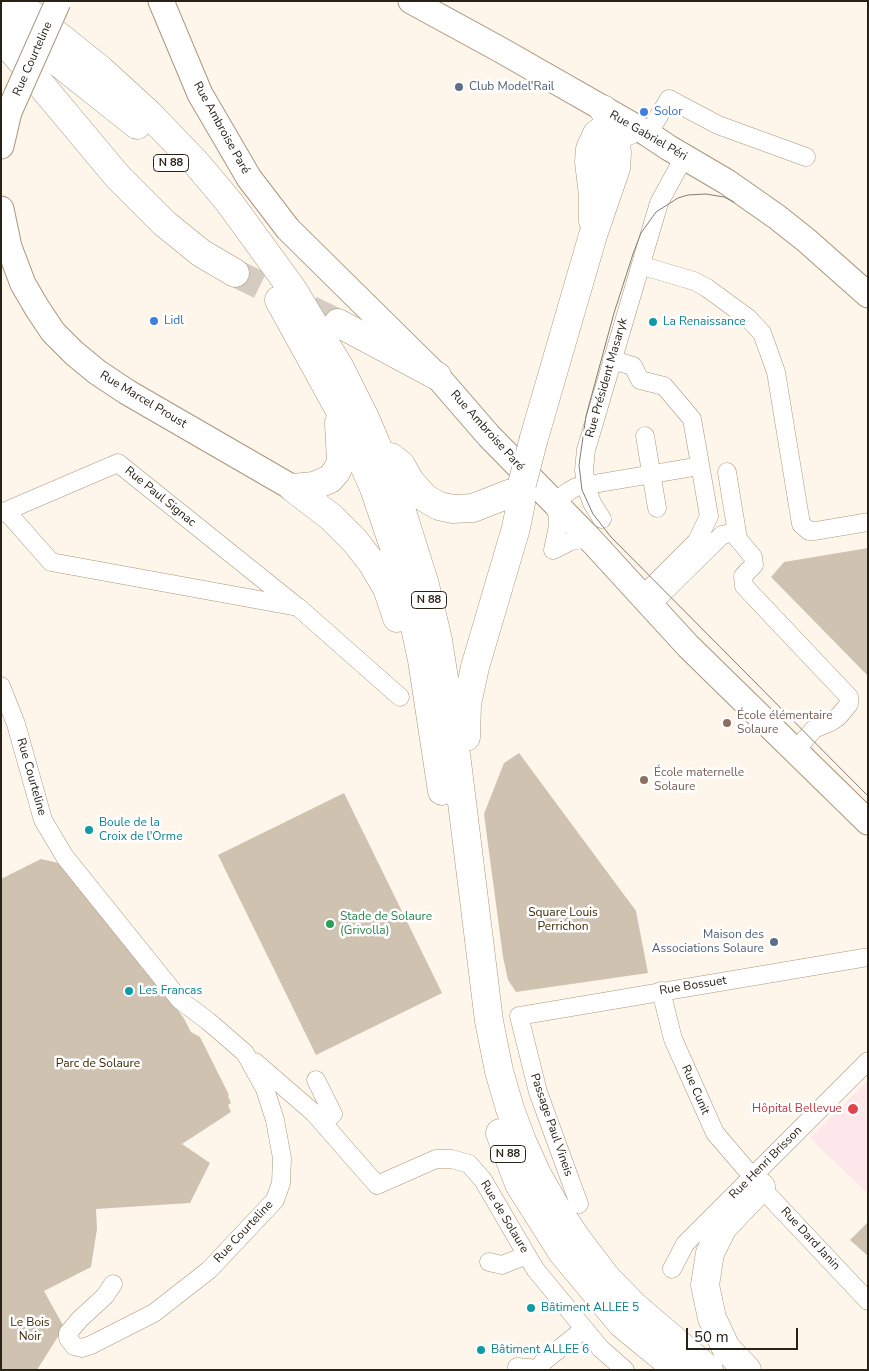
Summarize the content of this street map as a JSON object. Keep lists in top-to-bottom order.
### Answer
{
  "streets": {
    "highway": ["N 88"],
    "main road": [
      "Rue Courteline",
      "Rue Ambroise Paré",
      "Rue Gabriel Péri",
      "Rue Marcel Proust"
    ],
    "street": [
      "Rue Président Masaryk",
      "Rue Paul Signac",
      "Rue Bossuet",
      "Rue Cunit",
      "Passage Paul Vineis",
      "Rue Henri Brisson",
      "Rue de Solaure",
      "Rue Dard Janin"
    ]
  },
  "crossings": [
    ["Rue Courteline", "Rue de Solaure"],
    ["Rue Ambroise Paré", "Rue Président Masaryk"],
    ["Rue Gabriel Péri", "Rue Président Masaryk"],
    ["Rue Bossuet", "Rue Cunit"],
    ["Rue Bossuet", "Passage Paul Vineis"],
    ["Rue Cunit", "Rue Henri Brisson"],
    ["Rue Cunit", "Rue Dard Janin"],
    ["Rue Henri Brisson", "Rue Dard Janin"]
  ],
  "parks": ["Square Louis Perrichon", "Parc de Solaure", "Le Bois Noir"],
  "places": [
    "Club Model'Rail",
    "Solor",
    "Lidl",
    "La Renaissance",
    "École élémentaire Solaure",
    "École maternelle Solaure",
    "Boule de la Croix de l'Orme",
    "Stade de Solaure (Grivolla)",
    "Maison des Associations Solaure",
    "Les Francas",
    "Hôpital Bellevue",
    "Bâtiment ALLEE 5",
    "Bâtiment ALLEE 6"
  ],
  "scale_bar": "50 m"
}
